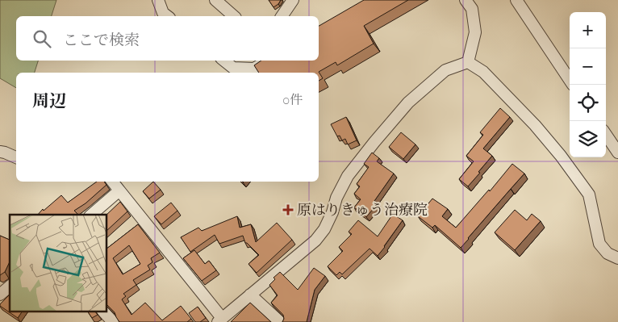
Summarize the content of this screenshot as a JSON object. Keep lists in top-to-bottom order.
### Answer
{
  "places": {
    "health": ["原はりきゅう治療院"]
  },
  "page": {
    "map_buttons": ["+", "−"],
    "search": "ここで検索",
    "heading": ["周辺", "0件"]
  }
}
